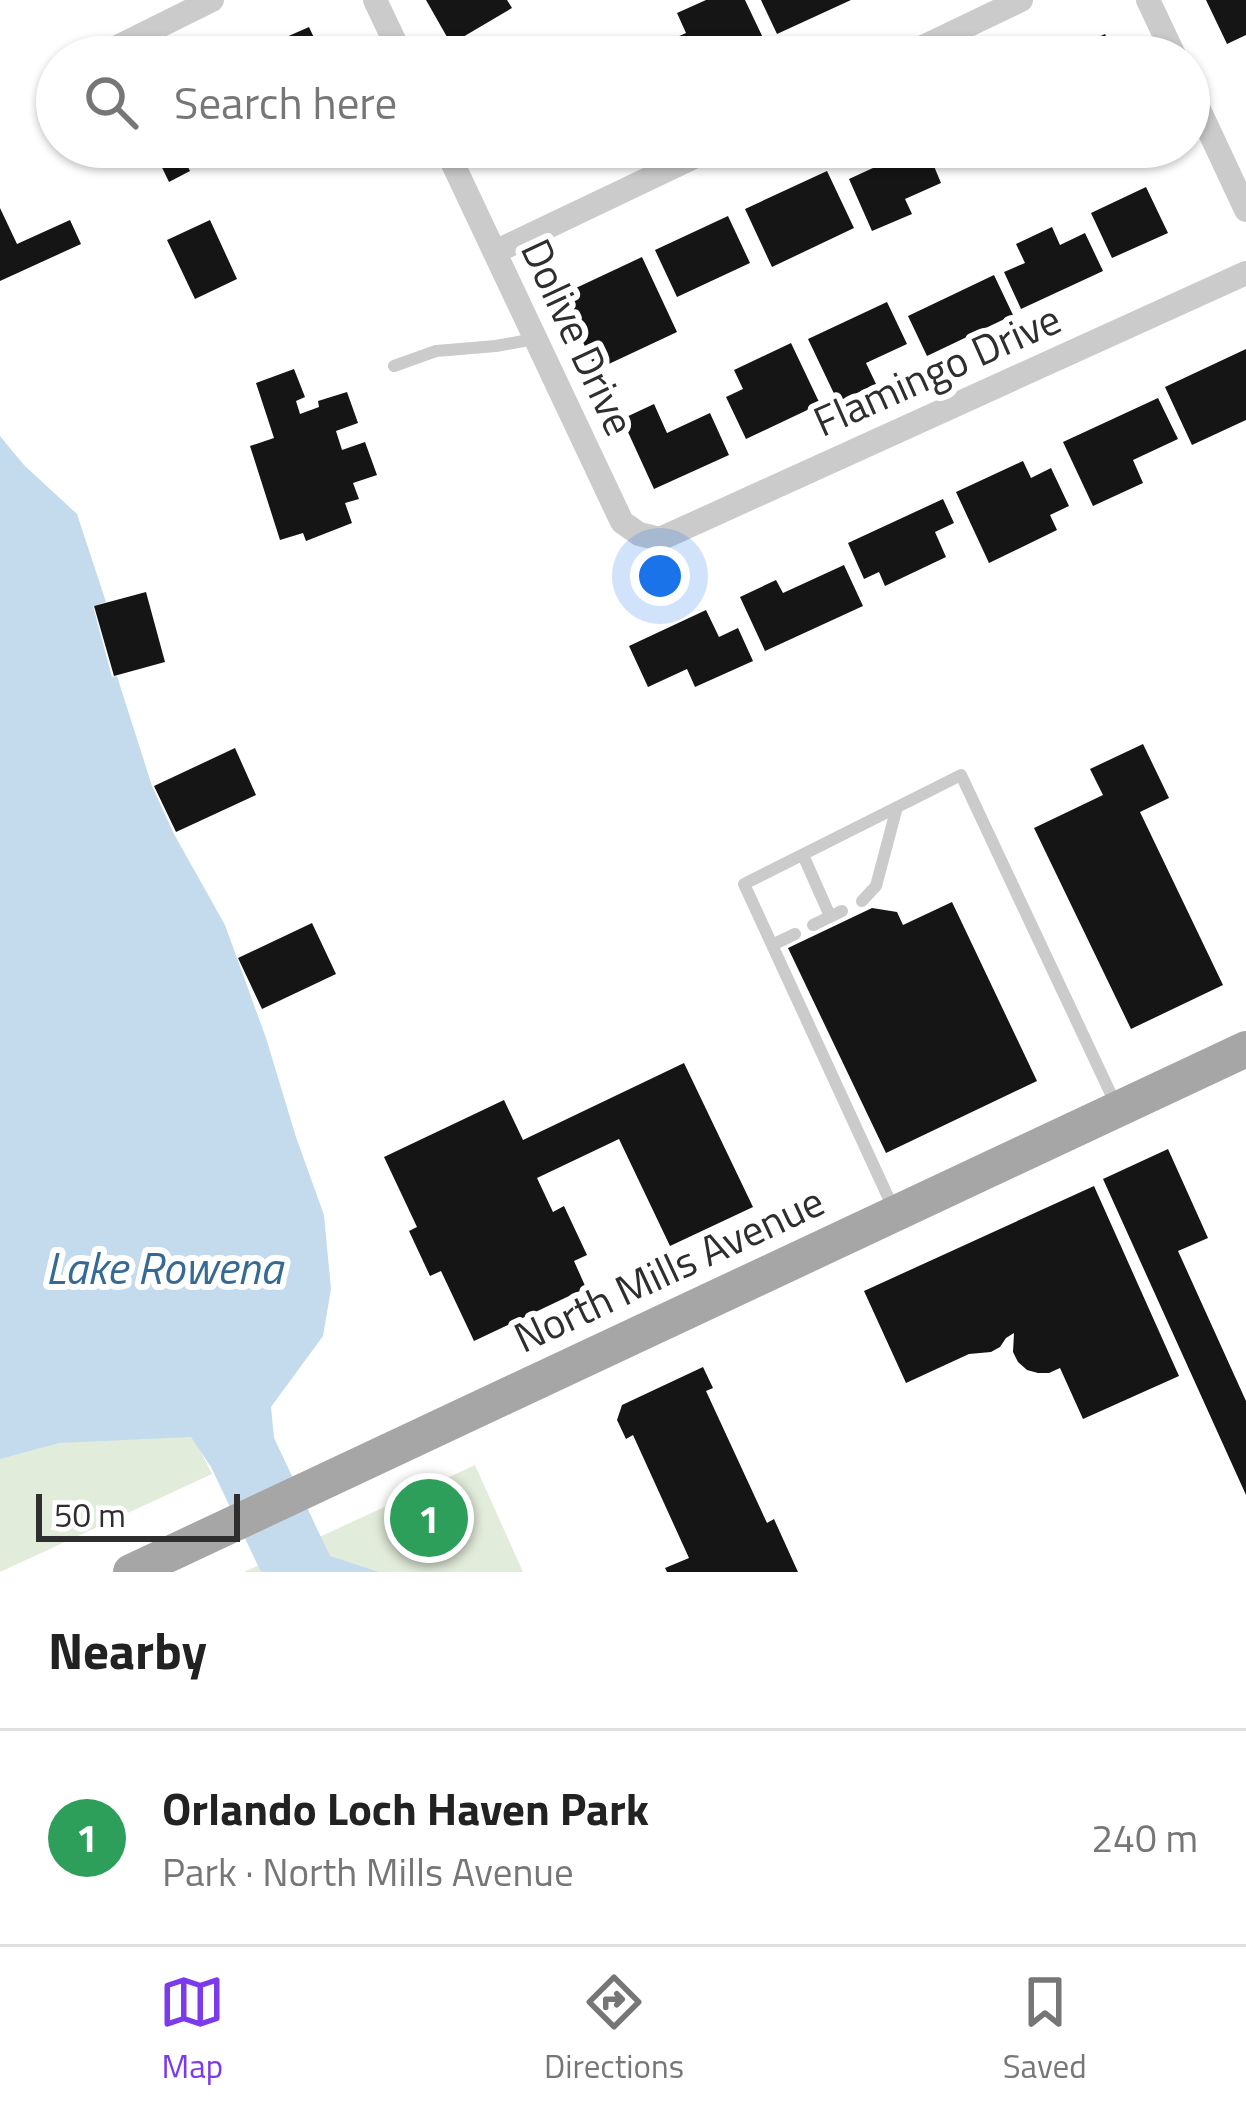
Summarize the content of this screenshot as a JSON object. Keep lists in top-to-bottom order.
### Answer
{
  "streets": {
    "main road": ["North Mills Avenue"],
    "street": ["Dolive Drive", "Flamingo Drive"]
  },
  "crossings": [
    ["Dolive Drive", "Flamingo Drive"]
  ],
  "water": ["Lake Rowena"],
  "scale_bar": "50 m",
  "page": {
    "search": "Search here",
    "pins": "1",
    "scale": "50 m",
    "heading": "Nearby",
    "list": [
      {
        "mark": "1",
        "name": "Orlando Loch Haven Park",
        "note": "Park · North Mills Avenue",
        "value": "240 m"
      }
    ],
    "nav": ["Map", "Directions", "Saved"]
  }
}
